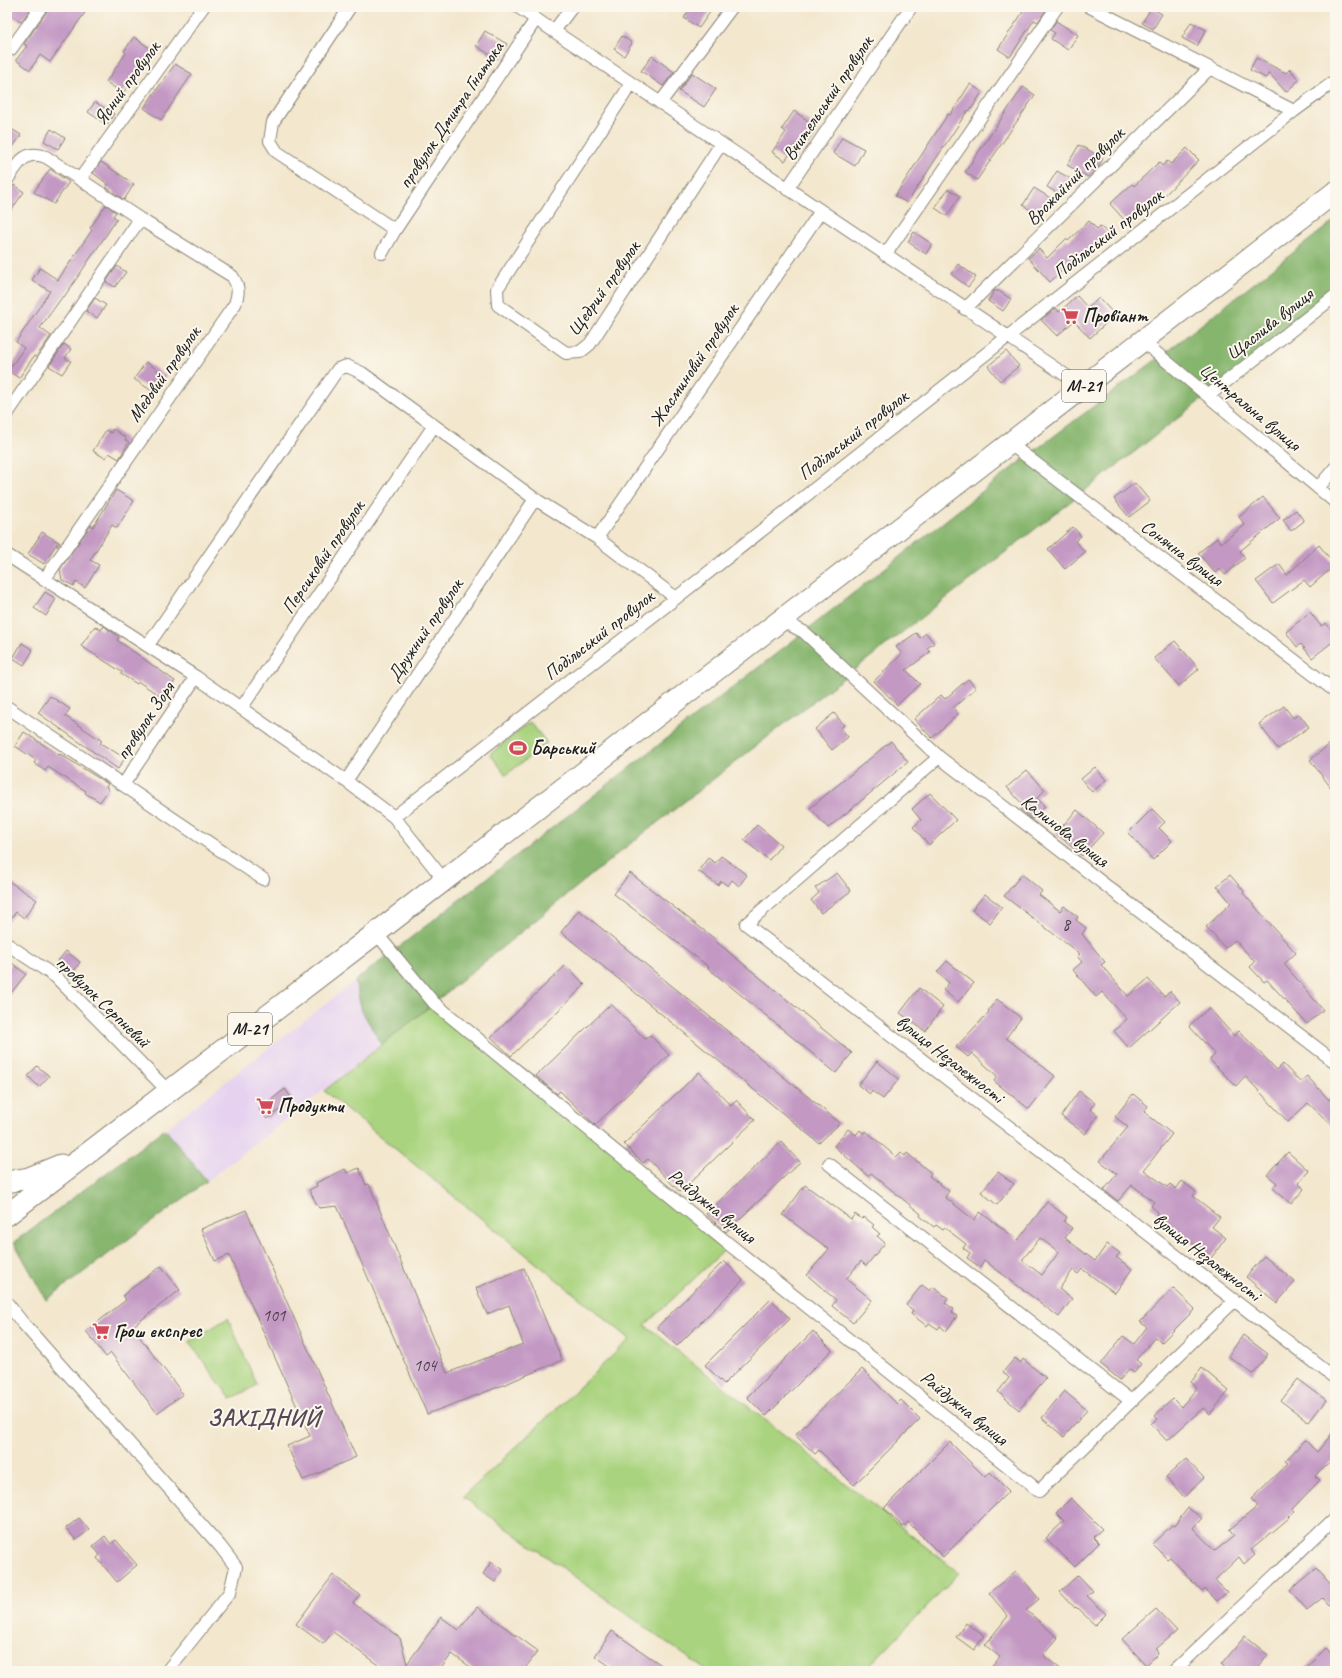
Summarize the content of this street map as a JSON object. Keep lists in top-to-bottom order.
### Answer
{
  "streets": {
    "highway": ["М-21"],
    "street": [
      "Ясний провулок",
      "Вчительський провулок",
      "провулок Дмитра Гнатюка",
      "Врожайний провулок",
      "Подільський провулок",
      "Щедрий провулок",
      "Щаслива вулиця",
      "Жасминовий провулок",
      "Медовий провулок",
      "Центральна вулиця",
      "Сонячна вулиця",
      "Персиковий провулок",
      "Дружний провулок",
      "провулок Зоря",
      "Калинова вулиця",
      "провулок Серпневий",
      "вулиця Незалежності",
      "Райдужна вулиця"
    ]
  },
  "crossings": [
    ["Ясний провулок", "Медовий провулок"],
    ["Щаслива вулиця", "Центральна вулиця"],
    ["М-21", "Центральна вулиця"],
    ["М-21", "Сонячна вулиця"],
    ["М-21", "Калинова вулиця"],
    ["М-21", "провулок Серпневий"],
    ["М-21", "Райдужна вулиця"],
    ["Калинова вулиця", "вулиця Незалежності"]
  ],
  "districts": ["ЗАХІДНИЙ"],
  "places": {
    "supermarket": ["Провіант", "Продукти", "Грош експрес"],
    "sports": ["Барський"]
  },
  "house_numbers": ["8", "101", "104"]
}
